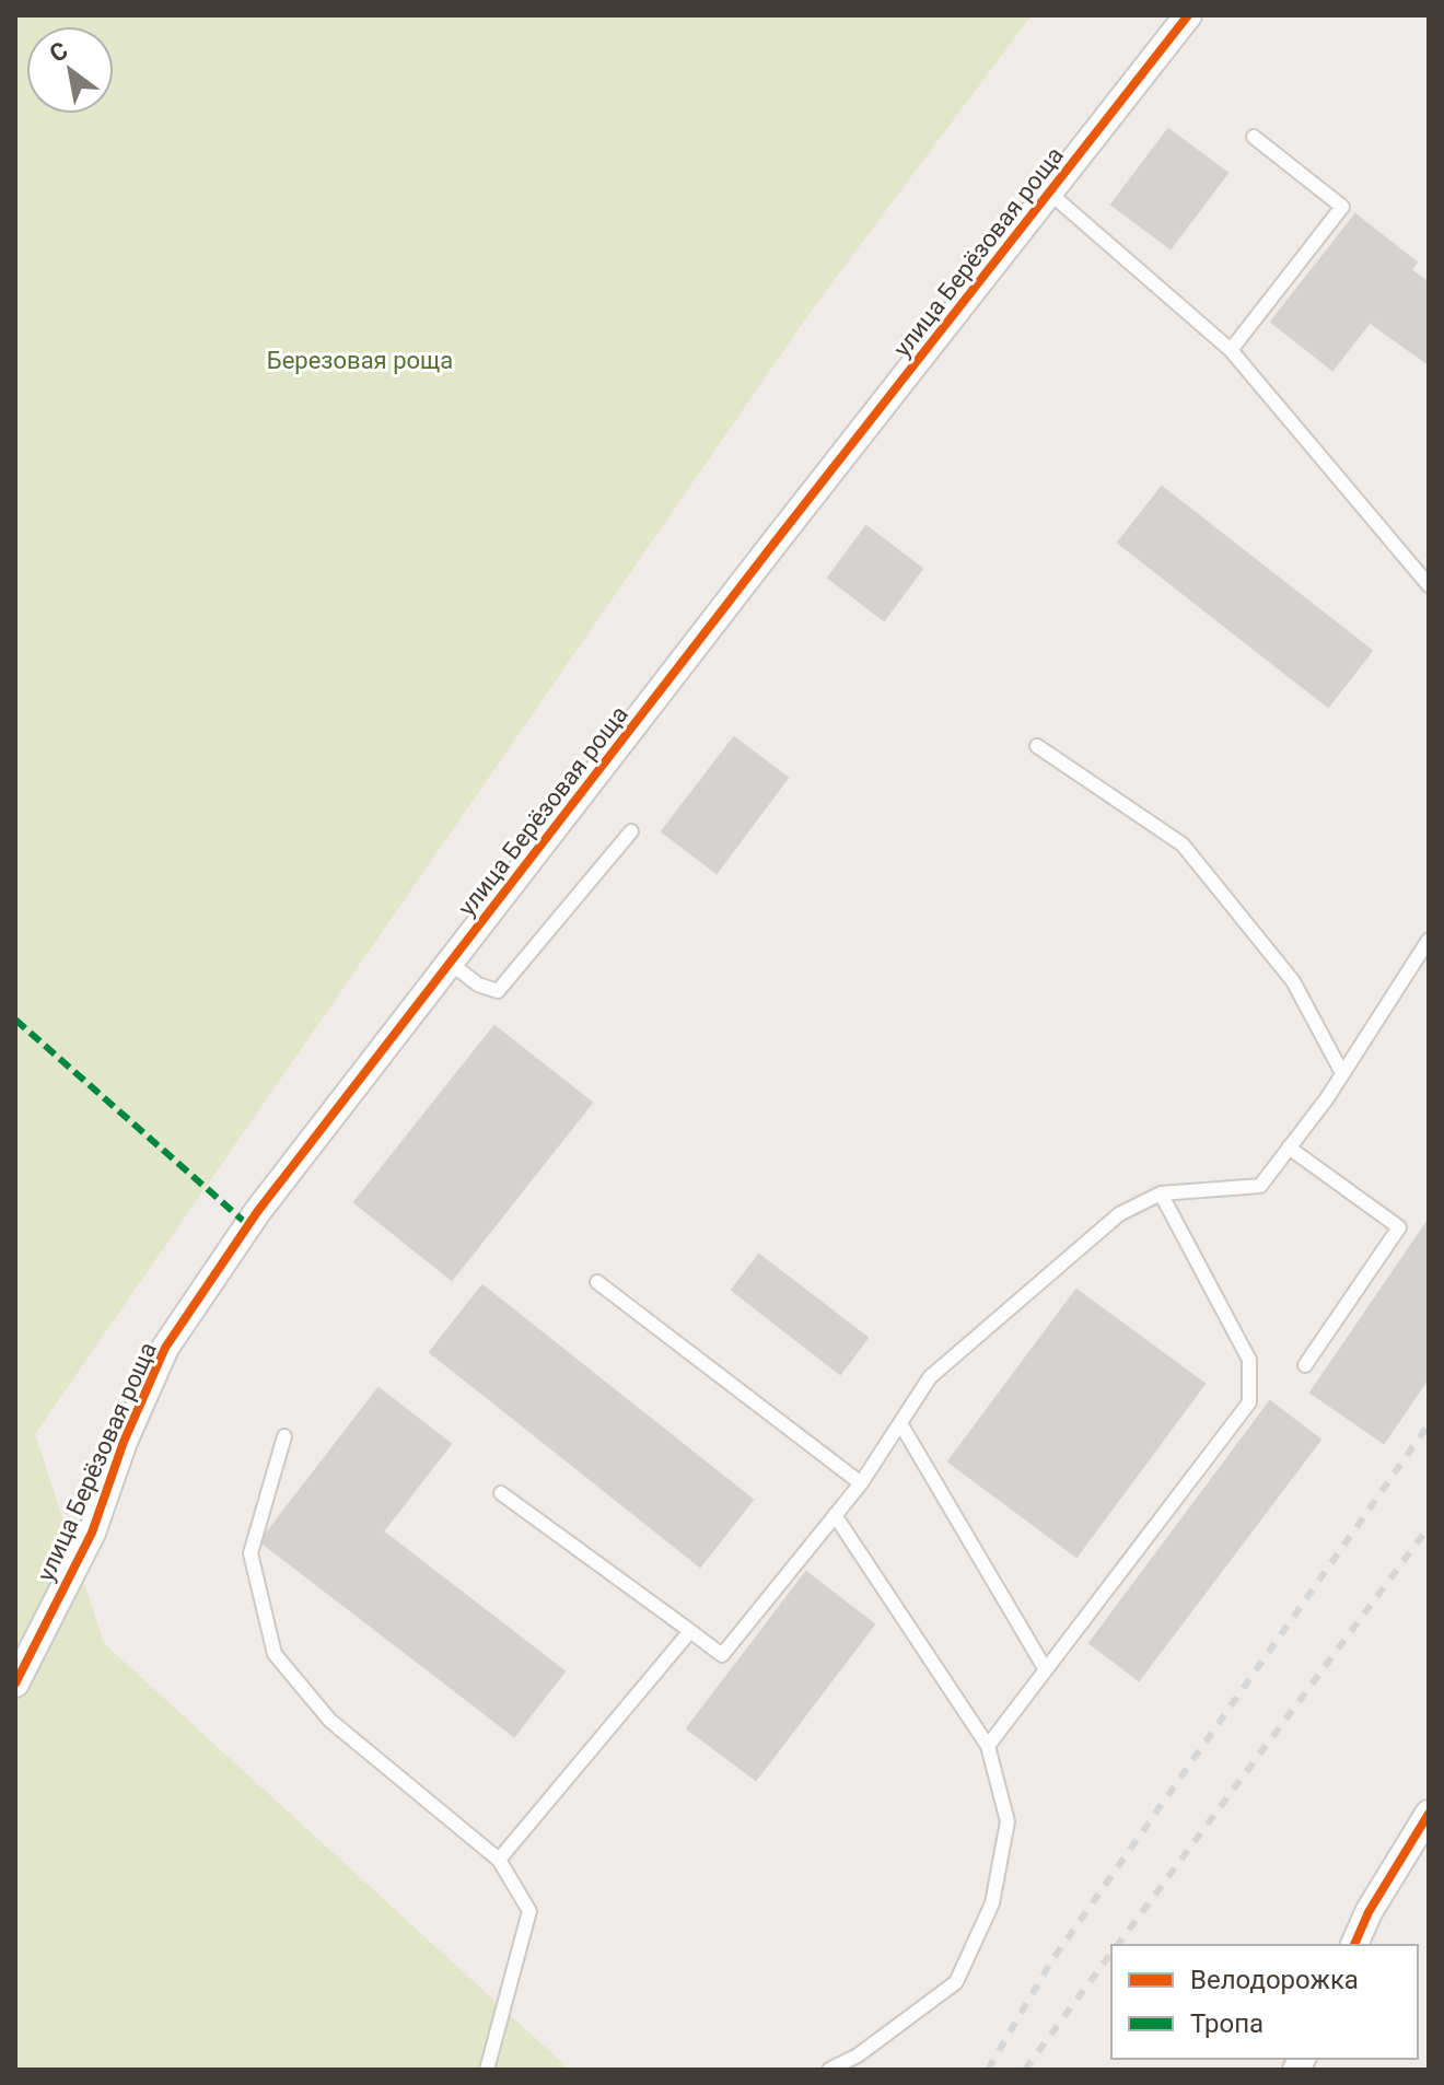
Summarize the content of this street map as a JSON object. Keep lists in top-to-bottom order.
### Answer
{
  "streets": {
    "street": ["улица Берёзовая роща"]
  },
  "parks": ["Березовая роща"],
  "legend": ["Велодорожка", "Тропа"],
  "north": "top left"
}
